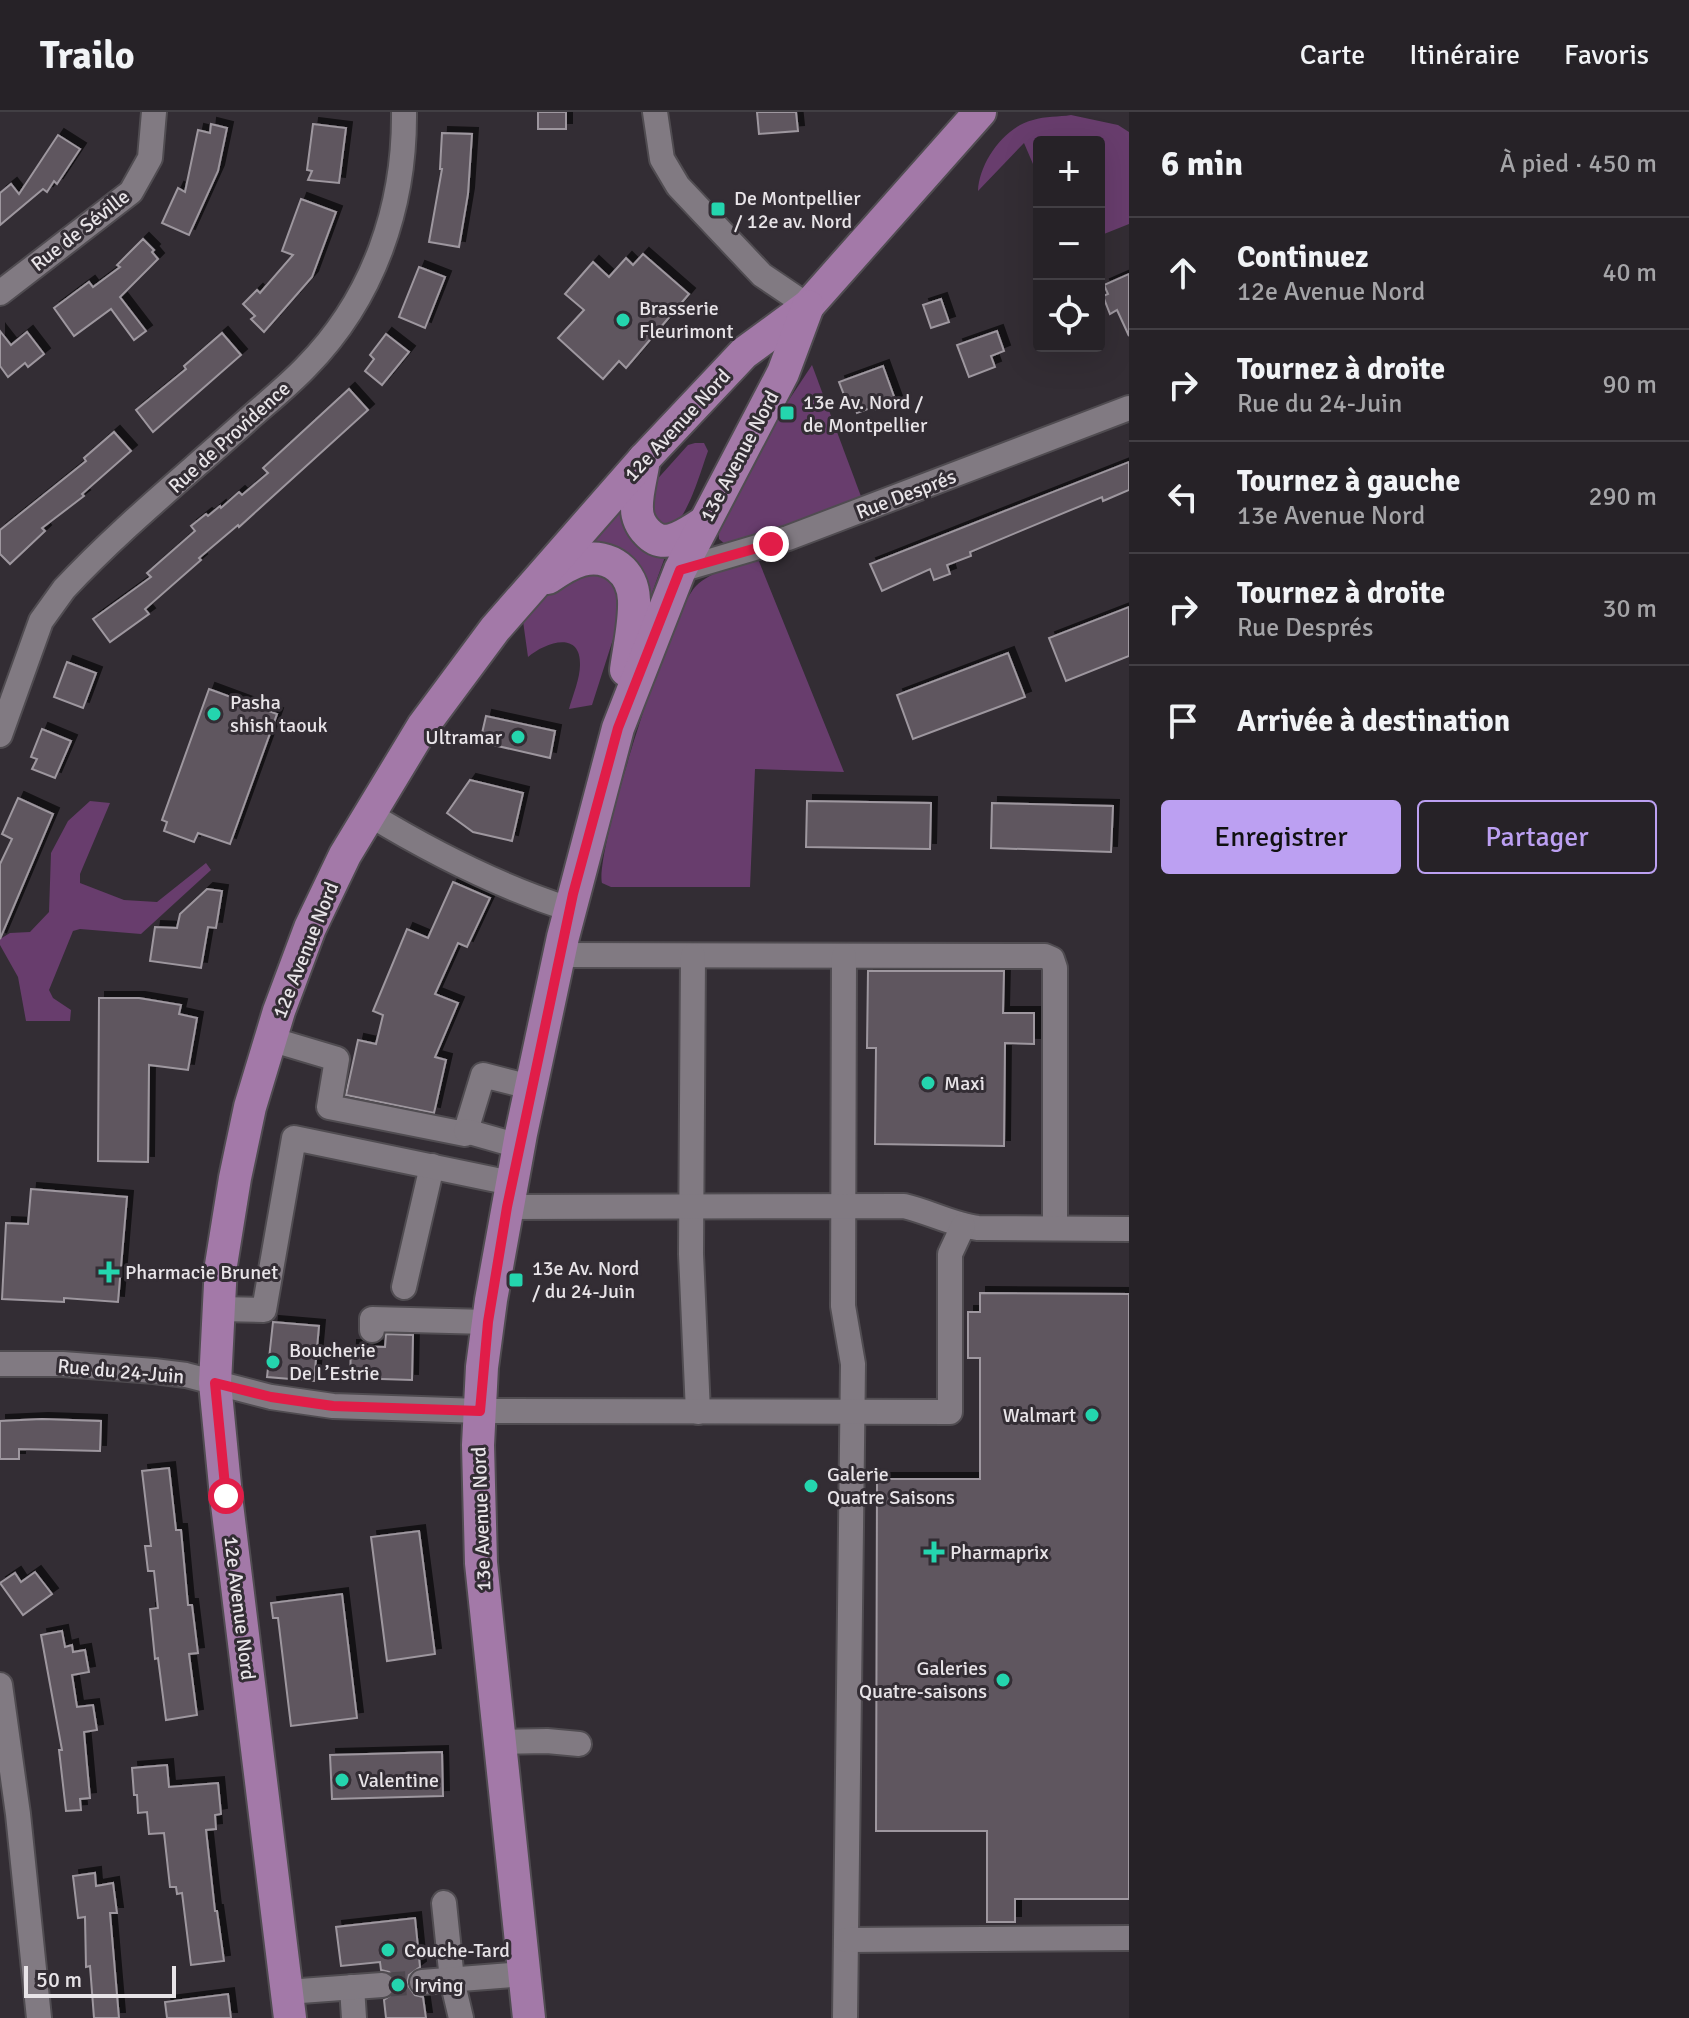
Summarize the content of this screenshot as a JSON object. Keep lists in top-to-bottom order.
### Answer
{
  "streets": {
    "main road": ["12e Avenue Nord", "13e Avenue Nord"],
    "street": [
      "Rue de Séville",
      "Rue de Providence",
      "Rue Després",
      "Rue du 24-Juin"
    ]
  },
  "crossings": [
    ["12e Avenue Nord", "13e Avenue Nord"],
    ["12e Avenue Nord", "Rue du 24-Juin"],
    ["13e Avenue Nord", "Rue Després"],
    ["13e Avenue Nord", "Rue du 24-Juin"]
  ],
  "places": {
    "transit": ["De Montpellier / 12e av. Nord", "13e Av. Nord / de Montpellier", "13e Av. Nord / du 24-Juin"],
    "other": [
      "Brasserie Fleurimont",
      "Pasha shish taouk",
      "Ultramar",
      "Maxi",
      "Boucherie De L’Estrie",
      "Walmart",
      "Galerie Quatre Saisons",
      "Galeries Quatre-saisons",
      "Valentine",
      "Couche-Tard",
      "Irving"
    ],
    "health": ["Pharmacie Brunet", "Pharmaprix"]
  },
  "scale_bar": "50 m",
  "page": {
    "header": "Trailo",
    "nav": ["Carte", "Itinéraire", "Favoris"],
    "heading": ["6 min", "À pied · 450 m"],
    "map_buttons": ["+", "−"],
    "list": [
      ["Continuez", "12e Avenue Nord", "40 m"],
      ["Tournez à droite", "Rue du 24-Juin", "90 m"],
      ["Tournez à gauche", "13e Avenue Nord", "290 m"],
      ["Tournez à droite", "Rue Després", "30 m"],
      "Arrivée à destination"
    ],
    "buttons": ["Enregistrer", "Partager"],
    "scale": "50 m"
  }
}
